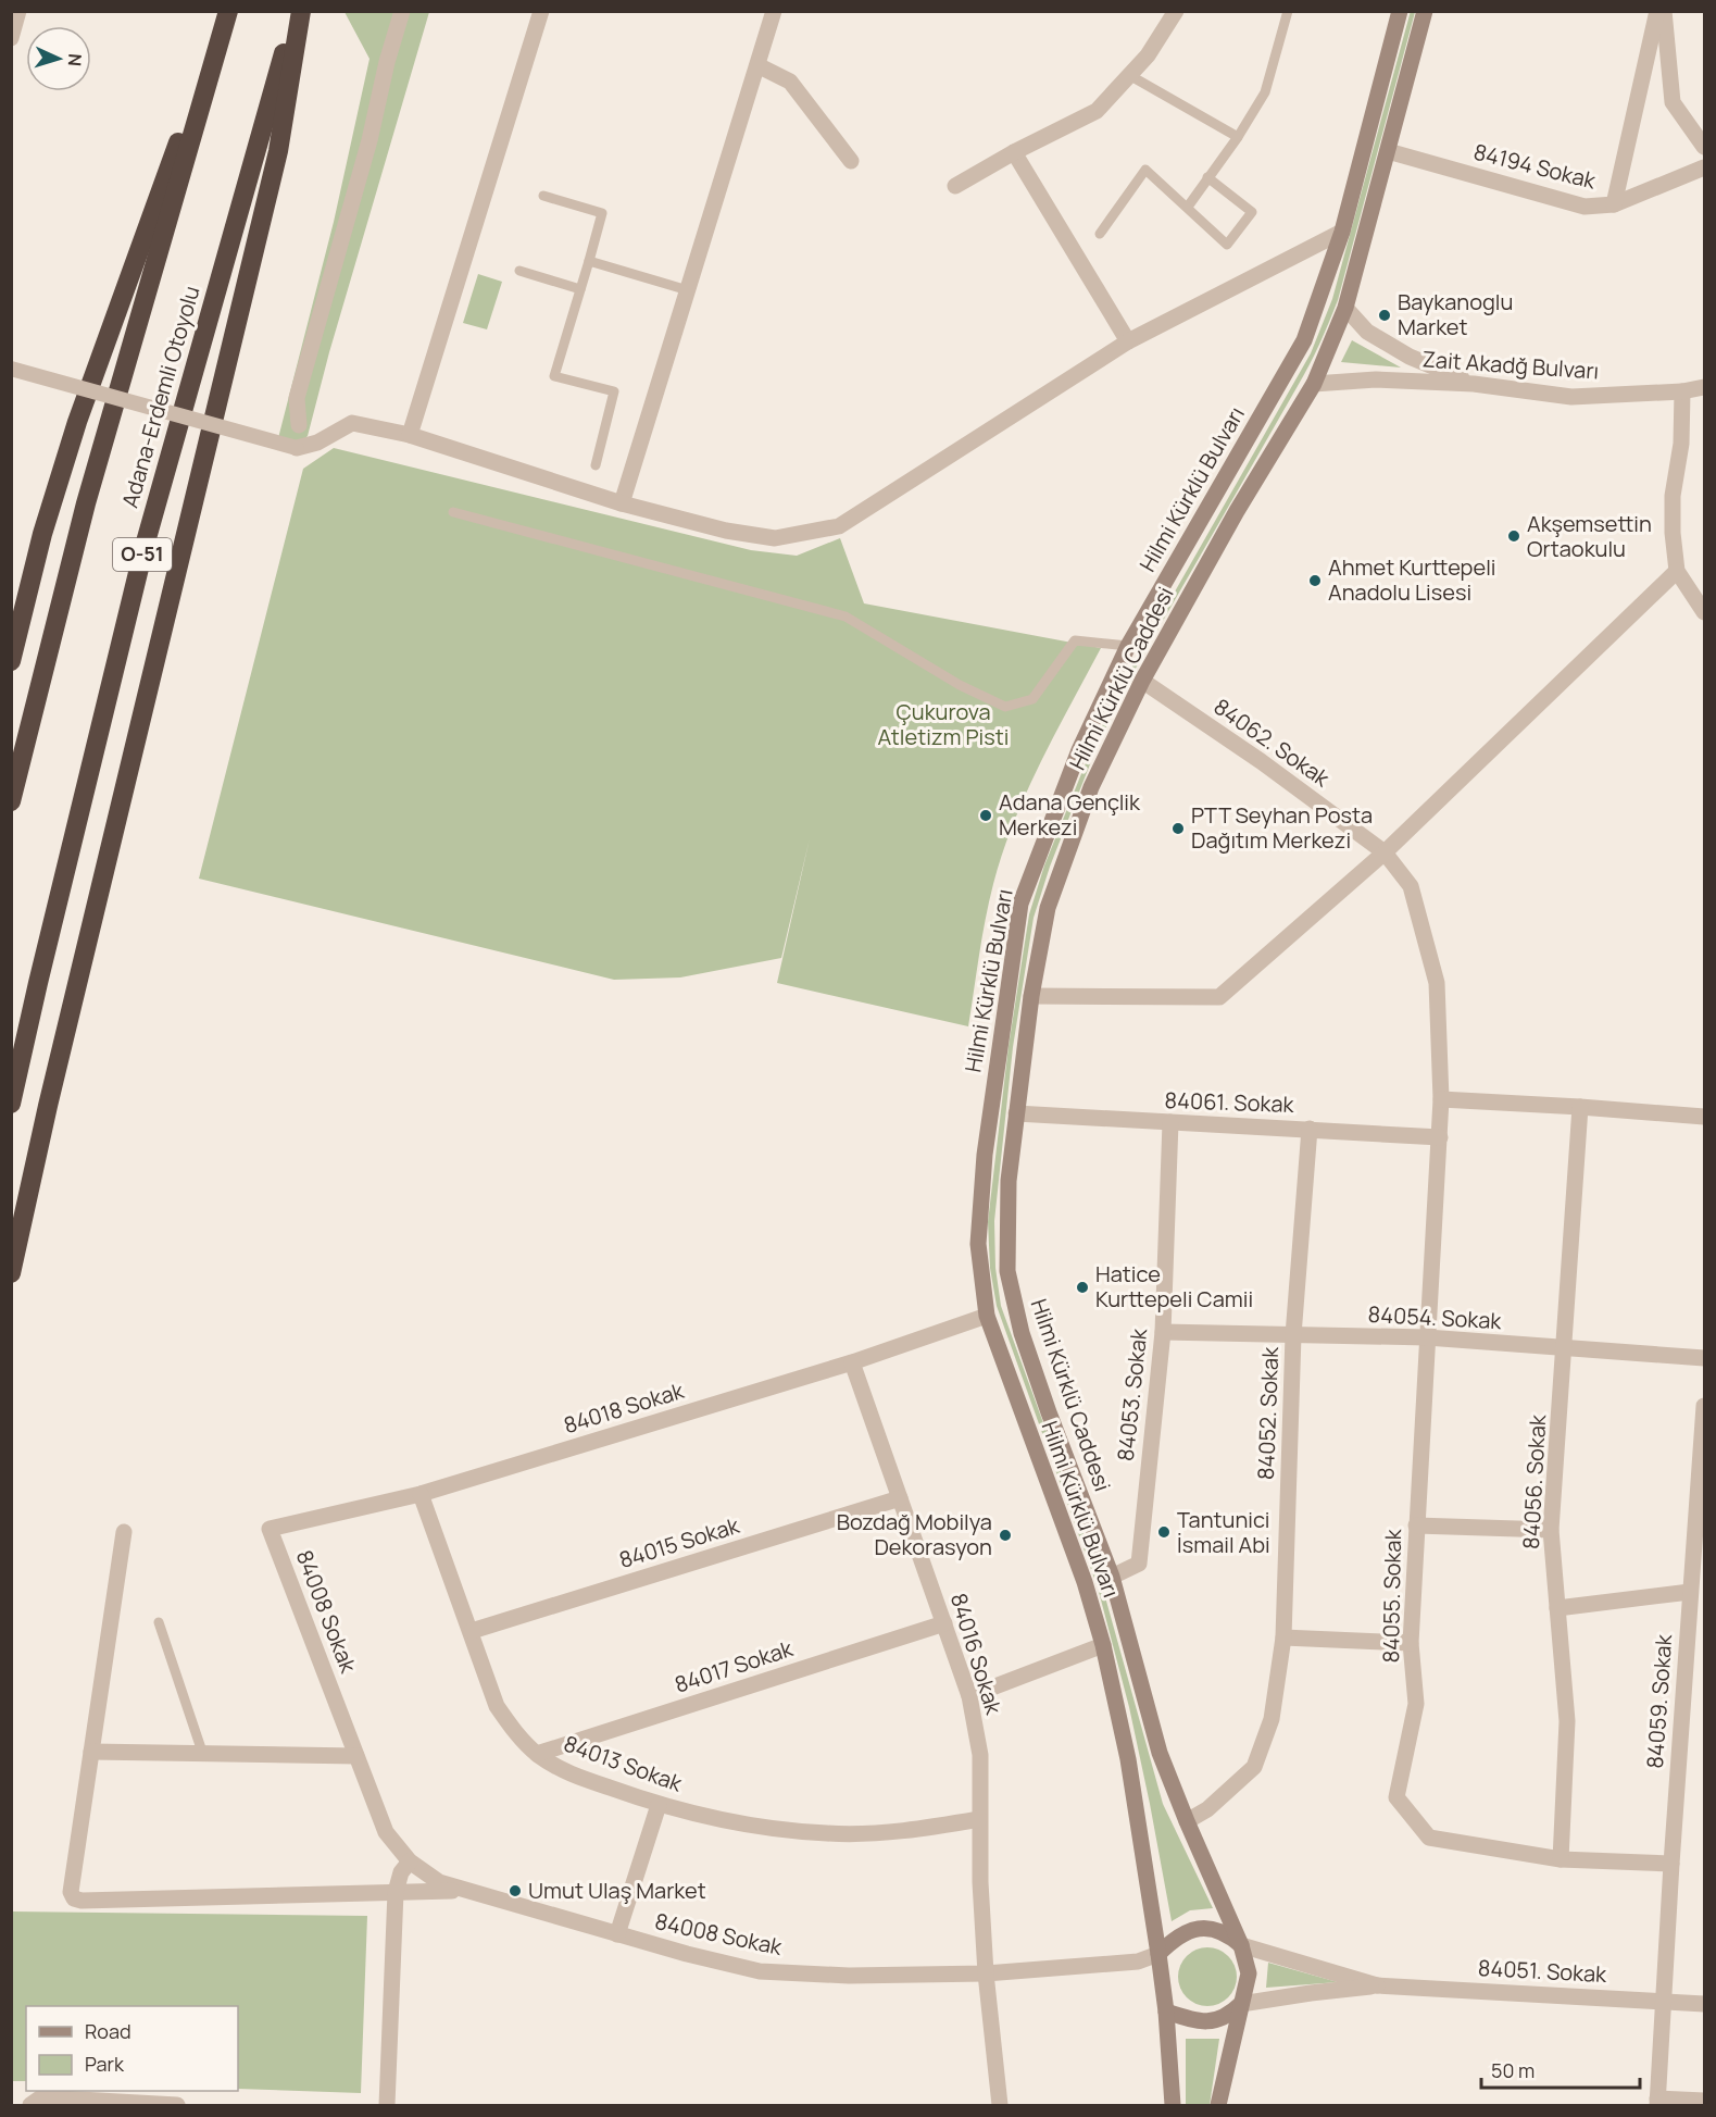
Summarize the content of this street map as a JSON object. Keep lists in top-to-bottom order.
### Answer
{
  "streets": {
    "highway": ["Adana-Erdemli Otoyolu", "O-51"],
    "main road": ["Hilmi Kürklü Bulvarı", "Hilmi Kürklü Caddesi"],
    "street": [
      "84194 Sokak",
      "Zait Akadğ Bulvarı",
      "84062. Sokak",
      "84061. Sokak",
      "84054. Sokak",
      "84053. Sokak",
      "84018 Sokak",
      "84052. Sokak",
      "84056. Sokak",
      "84015 Sokak",
      "84055. Sokak",
      "84008 Sokak",
      "84016 Sokak",
      "84017 Sokak",
      "84059. Sokak",
      "84013 Sokak",
      "84051. Sokak"
    ]
  },
  "crossings": [
    ["Zait Akadğ Bulvarı", "Hilmi Kürklü Caddesi"],
    ["Hilmi Kürklü Bulvarı", "Hilmi Kürklü Caddesi"],
    ["Hilmi Kürklü Bulvarı", "84018 Sokak"],
    ["Hilmi Kürklü Bulvarı", "84008 Sokak"],
    ["Hilmi Kürklü Caddesi", "84062. Sokak"],
    ["Hilmi Kürklü Caddesi", "84061. Sokak"],
    ["Hilmi Kürklü Caddesi", "84053. Sokak"],
    ["Hilmi Kürklü Caddesi", "84052. Sokak"],
    ["Hilmi Kürklü Caddesi", "84008 Sokak"],
    ["84062. Sokak", "84055. Sokak"],
    ["84061. Sokak", "84053. Sokak"],
    ["84061. Sokak", "84052. Sokak"],
    ["84061. Sokak", "84055. Sokak"],
    ["84054. Sokak", "84053. Sokak"],
    ["84054. Sokak", "84052. Sokak"],
    ["84054. Sokak", "84056. Sokak"],
    ["84054. Sokak", "84055. Sokak"],
    ["84018 Sokak", "84008 Sokak"],
    ["84018 Sokak", "84016 Sokak"],
    ["84018 Sokak", "84013 Sokak"],
    ["84056. Sokak", "84055. Sokak"],
    ["84015 Sokak", "84016 Sokak"],
    ["84015 Sokak", "84013 Sokak"],
    ["84055. Sokak", "84059. Sokak"],
    ["84008 Sokak", "84016 Sokak"],
    ["84016 Sokak", "84017 Sokak"],
    ["84016 Sokak", "84013 Sokak"],
    ["84017 Sokak", "84013 Sokak"],
    ["84059. Sokak", "84051. Sokak"]
  ],
  "parks": ["Çukurova Atletizm Pisti"],
  "places": [
    "Baykanoglu Market",
    "Akşemsettin Ortaokulu",
    "Ahmet Kurttepeli Anadolu Lisesi",
    "Adana Gençlik Merkezi",
    "PTT Seyhan Posta Dağıtım Merkezi",
    "Hatice Kurttepeli Camii",
    "Tantunici İsmail Abi",
    "Bozdağ Mobilya Dekorasyon",
    "Umut Ulaş Market"
  ],
  "legend": ["Road", "Park"],
  "scale_bar": "50 m",
  "north": "right"
}
